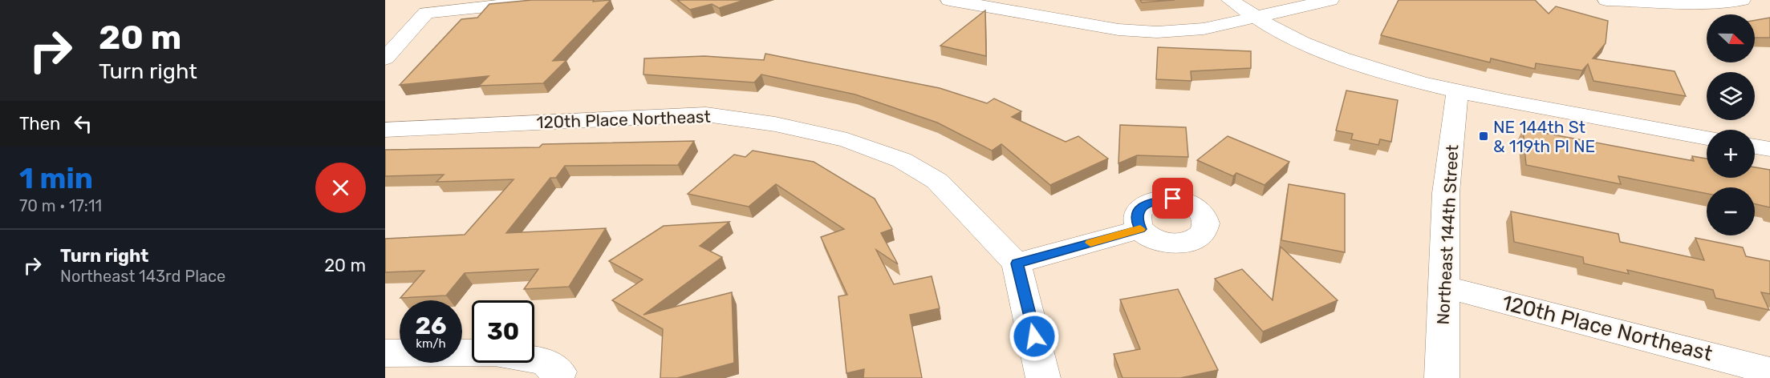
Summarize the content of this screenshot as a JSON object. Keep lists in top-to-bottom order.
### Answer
{
  "streets": {
    "street": ["120th Place Northeast", "Northeast 144th Street"]
  },
  "crossings": [
    ["120th Place Northeast", "Northeast 144th Street"]
  ],
  "places": {
    "transit": ["NE 144th St & 119th Pl NE"]
  },
  "north": "right",
  "page": {
    "turn": ["20 m", "Turn right"],
    "map_buttons": ["+", "−"],
    "then": "Then",
    "heading": ["1 min", "70 m · 17:11"],
    "list": [
      {
        "name": "Turn right",
        "note": "Northeast 143rd Place",
        "value": "20 m"
      }
    ],
    "speed": "26 km/h",
    "limit": "30"
  }
}
